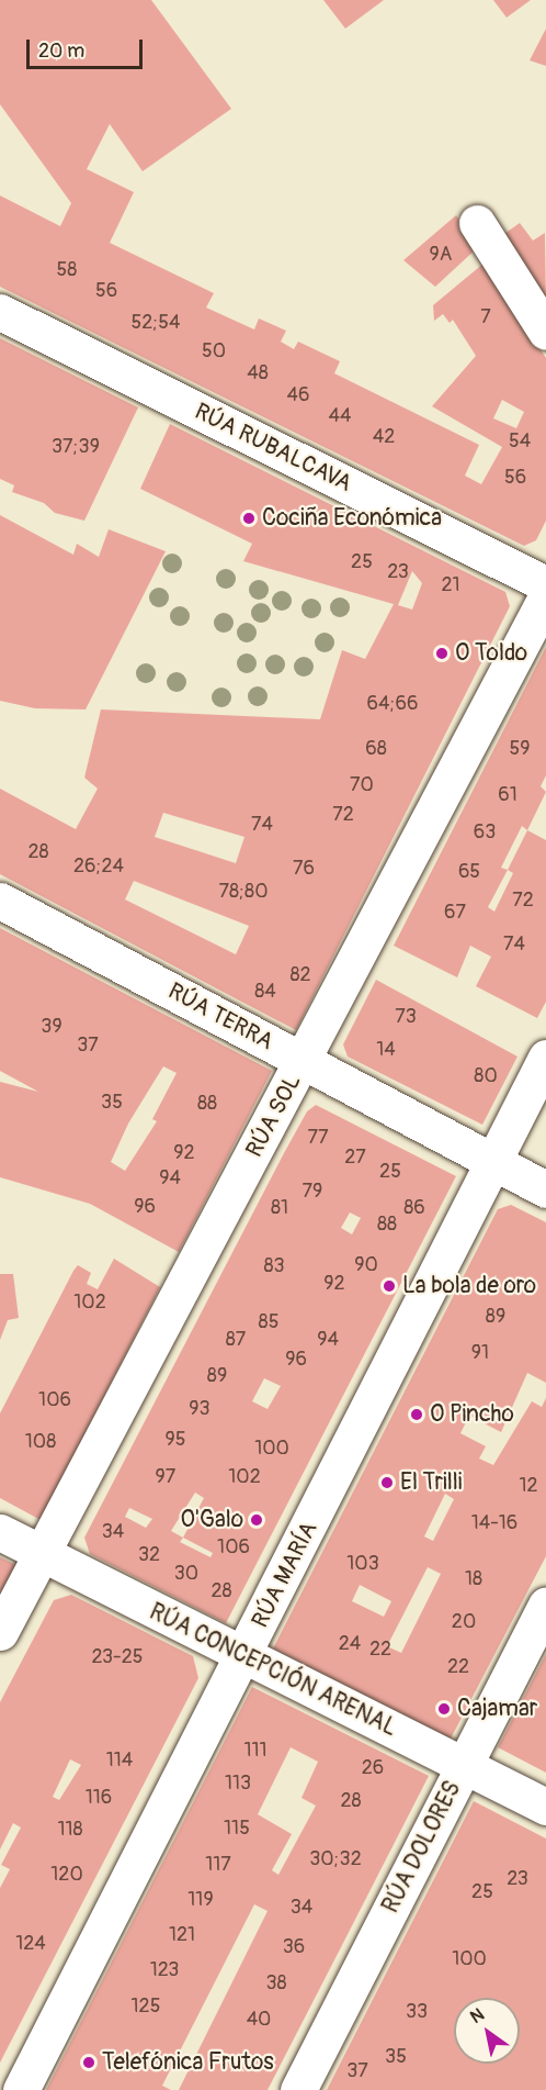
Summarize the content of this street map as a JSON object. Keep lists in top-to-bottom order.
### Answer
{
  "streets": {
    "street": [
      "RÚA RUBALCAVA",
      "RÚA TERRA",
      "RÚA SOL",
      "RÚA MARÍA",
      "RÚA CONCEPCIÓN ARENAL",
      "RÚA DOLORES"
    ]
  },
  "crossings": [
    ["RÚA TERRA", "RÚA SOL"],
    ["RÚA TERRA", "RÚA MARÍA"],
    ["RÚA SOL", "RÚA CONCEPCIÓN ARENAL"],
    ["RÚA MARÍA", "RÚA CONCEPCIÓN ARENAL"],
    ["RÚA CONCEPCIÓN ARENAL", "RÚA DOLORES"]
  ],
  "places": [
    "Cociña Económica",
    "O Toldo",
    "La bola de oro",
    "O Pincho",
    "El Trilli",
    "O'Galo",
    "Cajamar",
    "Telefónica Frutos"
  ],
  "house_numbers": [
    "9A",
    "58",
    "56",
    "7",
    "52;54",
    "50",
    "48",
    "46",
    "44",
    "42",
    "54",
    "37;39",
    "56",
    "25",
    "23",
    "21",
    "64;66",
    "68",
    "59",
    "70",
    "61",
    "72",
    "74",
    "63",
    "28",
    "26;24",
    "76",
    "65",
    "78;80",
    "72",
    "67",
    "74",
    "82",
    "84",
    "73",
    "39",
    "37",
    "14",
    "80",
    "35",
    "88",
    "77",
    "92",
    "27",
    "25",
    "94",
    "79",
    "96",
    "81",
    "86",
    "88",
    "90",
    "83",
    "92",
    "102",
    "89",
    "85",
    "87",
    "94",
    "91",
    "96",
    "89",
    "106",
    "93",
    "95",
    "108",
    "100",
    "97",
    "102",
    "12",
    "14-16",
    "34",
    "106",
    "32",
    "103",
    "30",
    "18",
    "28",
    "20",
    "24",
    "22",
    "23-25",
    "22",
    "111",
    "114",
    "26",
    "113",
    "116",
    "28",
    "115",
    "118",
    "30;32",
    "117",
    "120",
    "23",
    "25",
    "119",
    "34",
    "121",
    "124",
    "36",
    "100",
    "123",
    "38",
    "125",
    "33",
    "40",
    "35",
    "37"
  ],
  "scale_bar": "20 m",
  "north": "top left"
}
